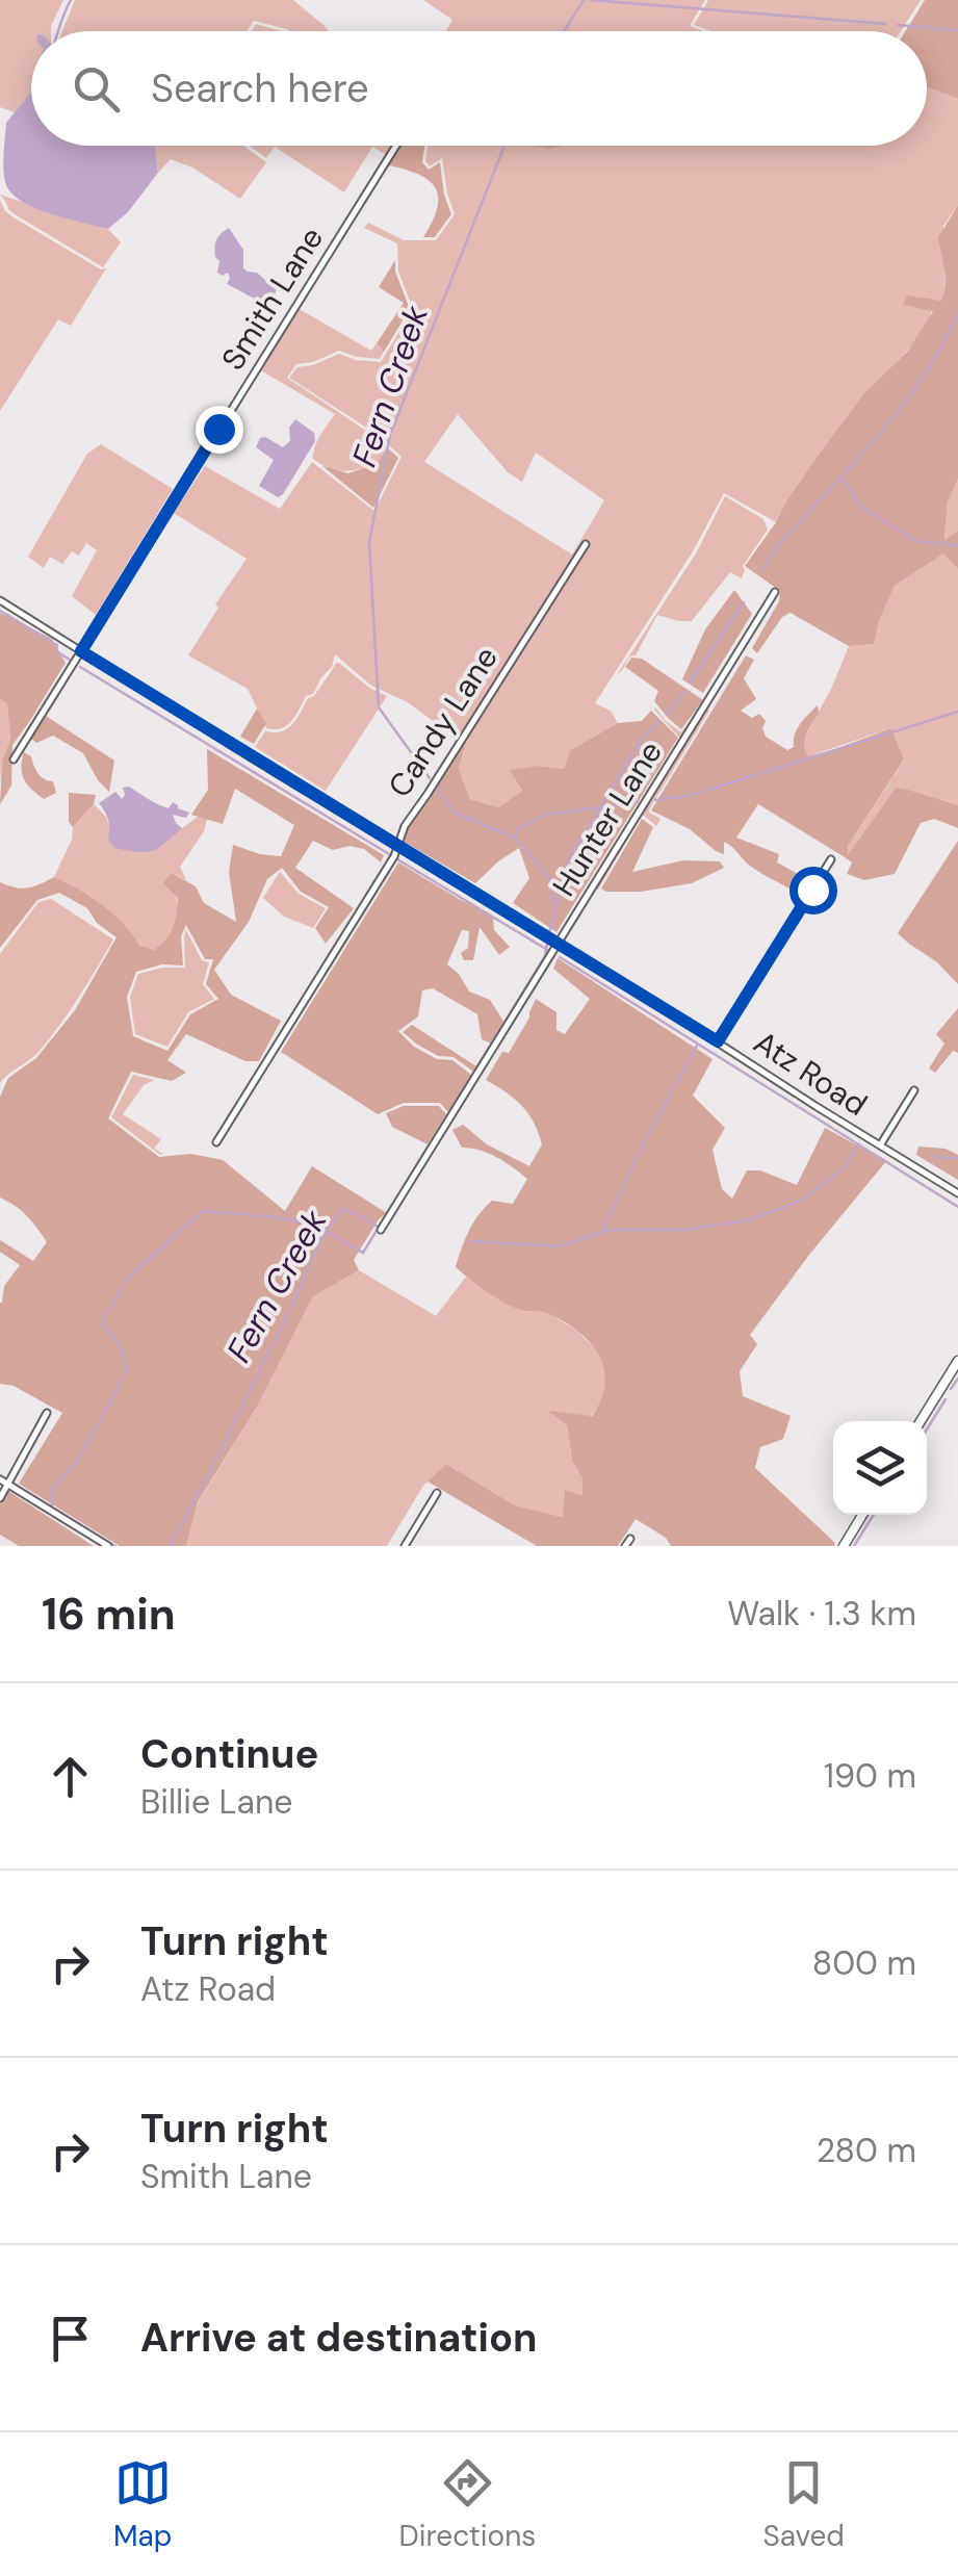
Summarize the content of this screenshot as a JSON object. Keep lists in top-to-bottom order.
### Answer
{
  "streets": {
    "street": [
      "Smith Lane",
      "Candy Lane",
      "Hunter Lane",
      "Atz Road"
    ]
  },
  "crossings": [
    ["Smith Lane", "Atz Road"],
    ["Candy Lane", "Atz Road"],
    ["Hunter Lane", "Atz Road"]
  ],
  "water": ["Fern Creek"],
  "page": {
    "search": "Search here",
    "heading": ["16 min", "Walk · 1.3 km"],
    "list": [
      ["Continue", "Billie Lane", "190 m"],
      ["Turn right", "Atz Road", "800 m"],
      ["Turn right", "Smith Lane", "280 m"],
      "Arrive at destination"
    ],
    "nav": ["Map", "Directions", "Saved"]
  }
}
